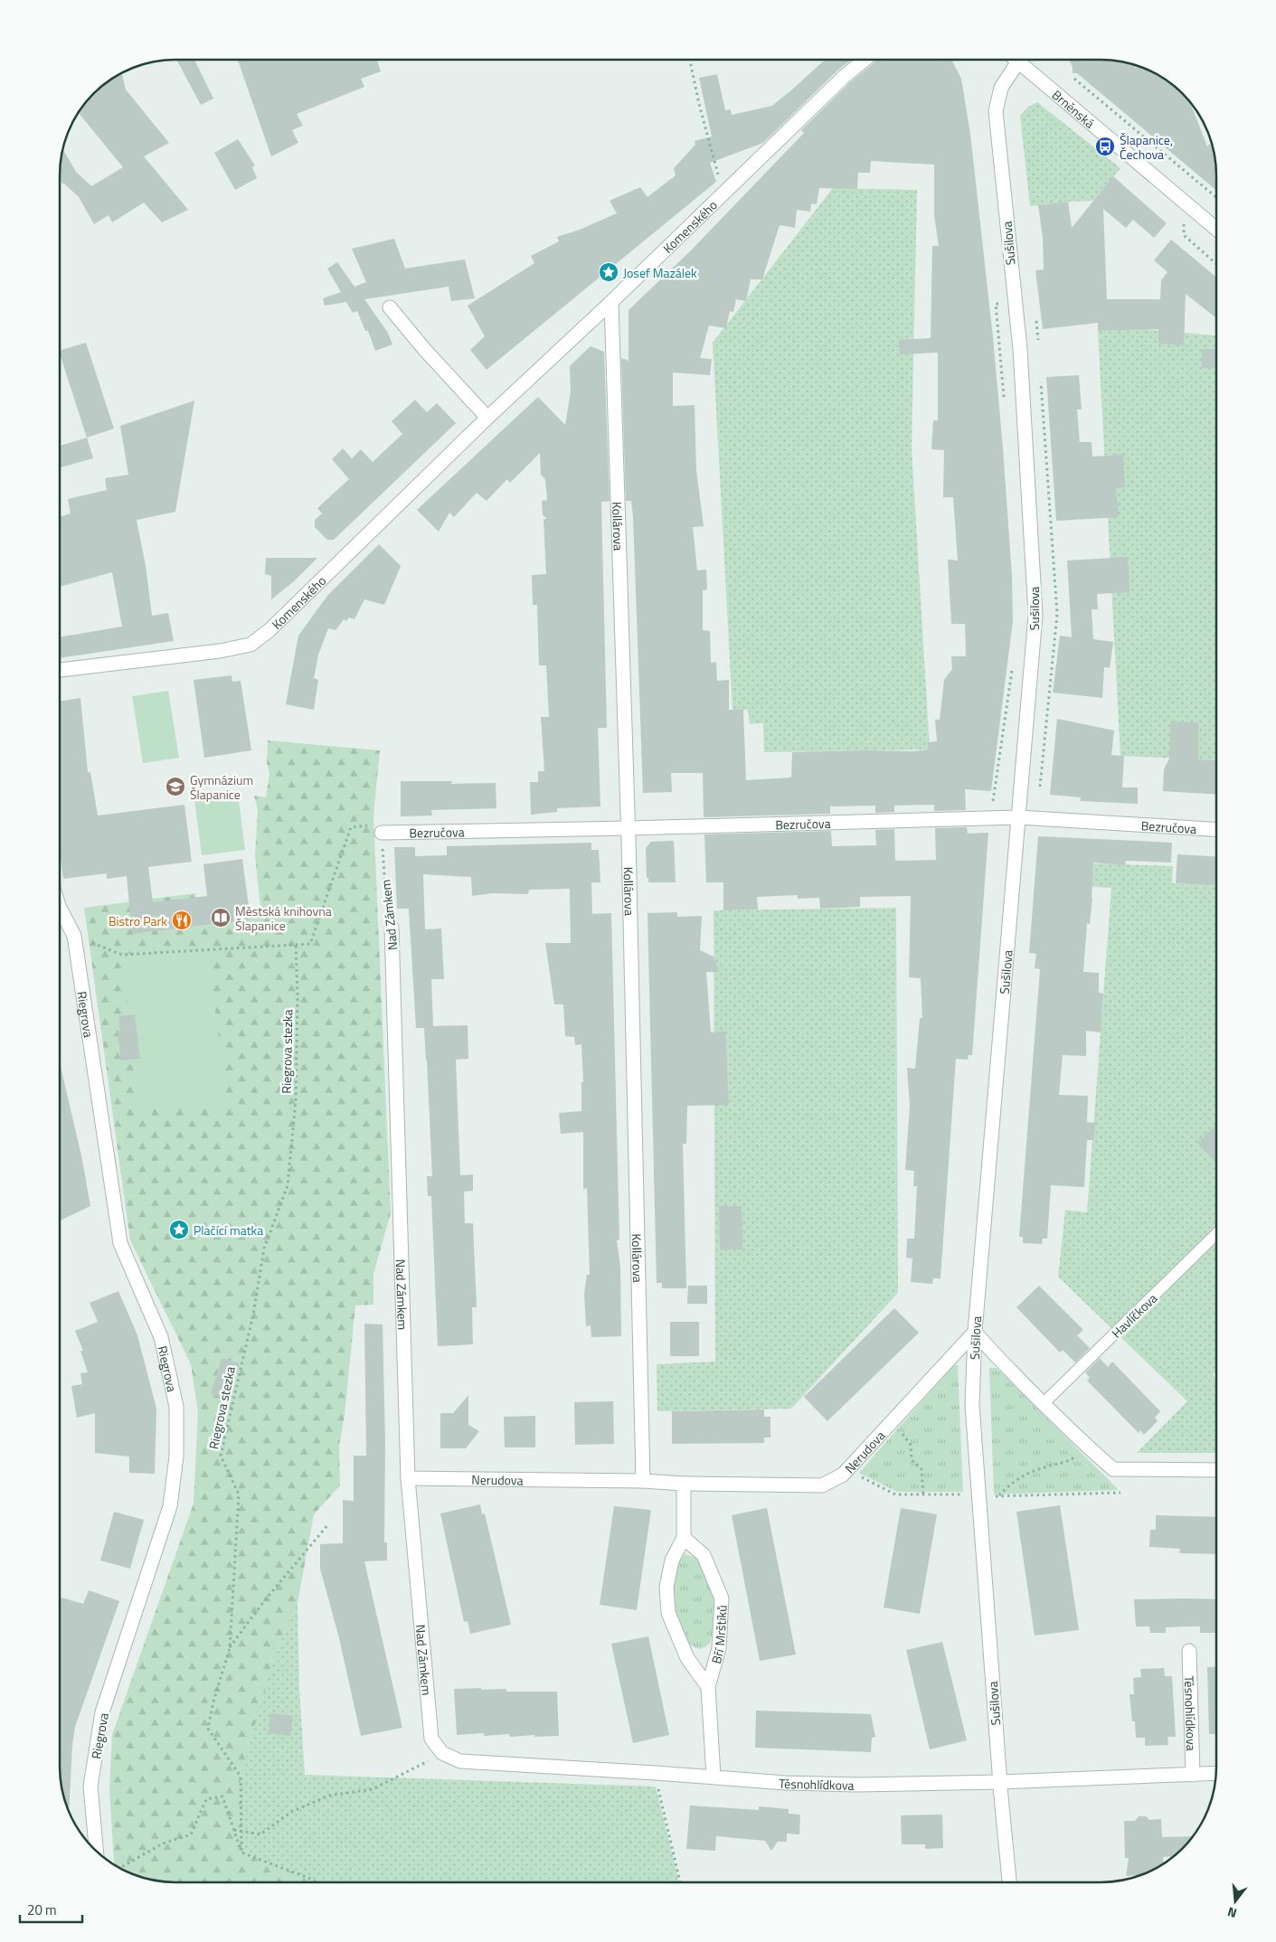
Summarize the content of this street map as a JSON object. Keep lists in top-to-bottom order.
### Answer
{
  "streets": {
    "street": [
      "Brněnská",
      "Komenského",
      "Sušilova",
      "Kollárova",
      "Bezručova",
      "Nad Zámkem",
      "Riegrova",
      "Nerudova",
      "Bří Mrštíků",
      "Těsnohlídkova"
    ],
    "lane": ["Havlíčkova"],
    "path": ["Riegrova stezka"]
  },
  "crossings": [
    ["Komenského", "Kollárova"],
    ["Sušilova", "Bezručova"],
    ["Sušilova", "Nerudova"],
    ["Sušilova", "Těsnohlídkova"],
    ["Kollárova", "Bezručova"],
    ["Kollárova", "Nerudova"],
    ["Bezručova", "Nad Zámkem"],
    ["Nad Zámkem", "Nerudova"],
    ["Nad Zámkem", "Těsnohlídkova"],
    ["Nerudova", "Bří Mrštíků"],
    ["Bří Mrštíků", "Těsnohlídkova"]
  ],
  "places": {
    "bus stop": ["Šlapanice, Čechova"],
    "place": ["Josef Mazálek", "Plačící matka"],
    "school or university": ["Gymnázium Šlapanice"],
    "library": ["Městská knihovna Šlapanice"],
    "restaurant": ["Bistro Park"]
  },
  "scale_bar": "20 m",
  "north": "bottom"
}
